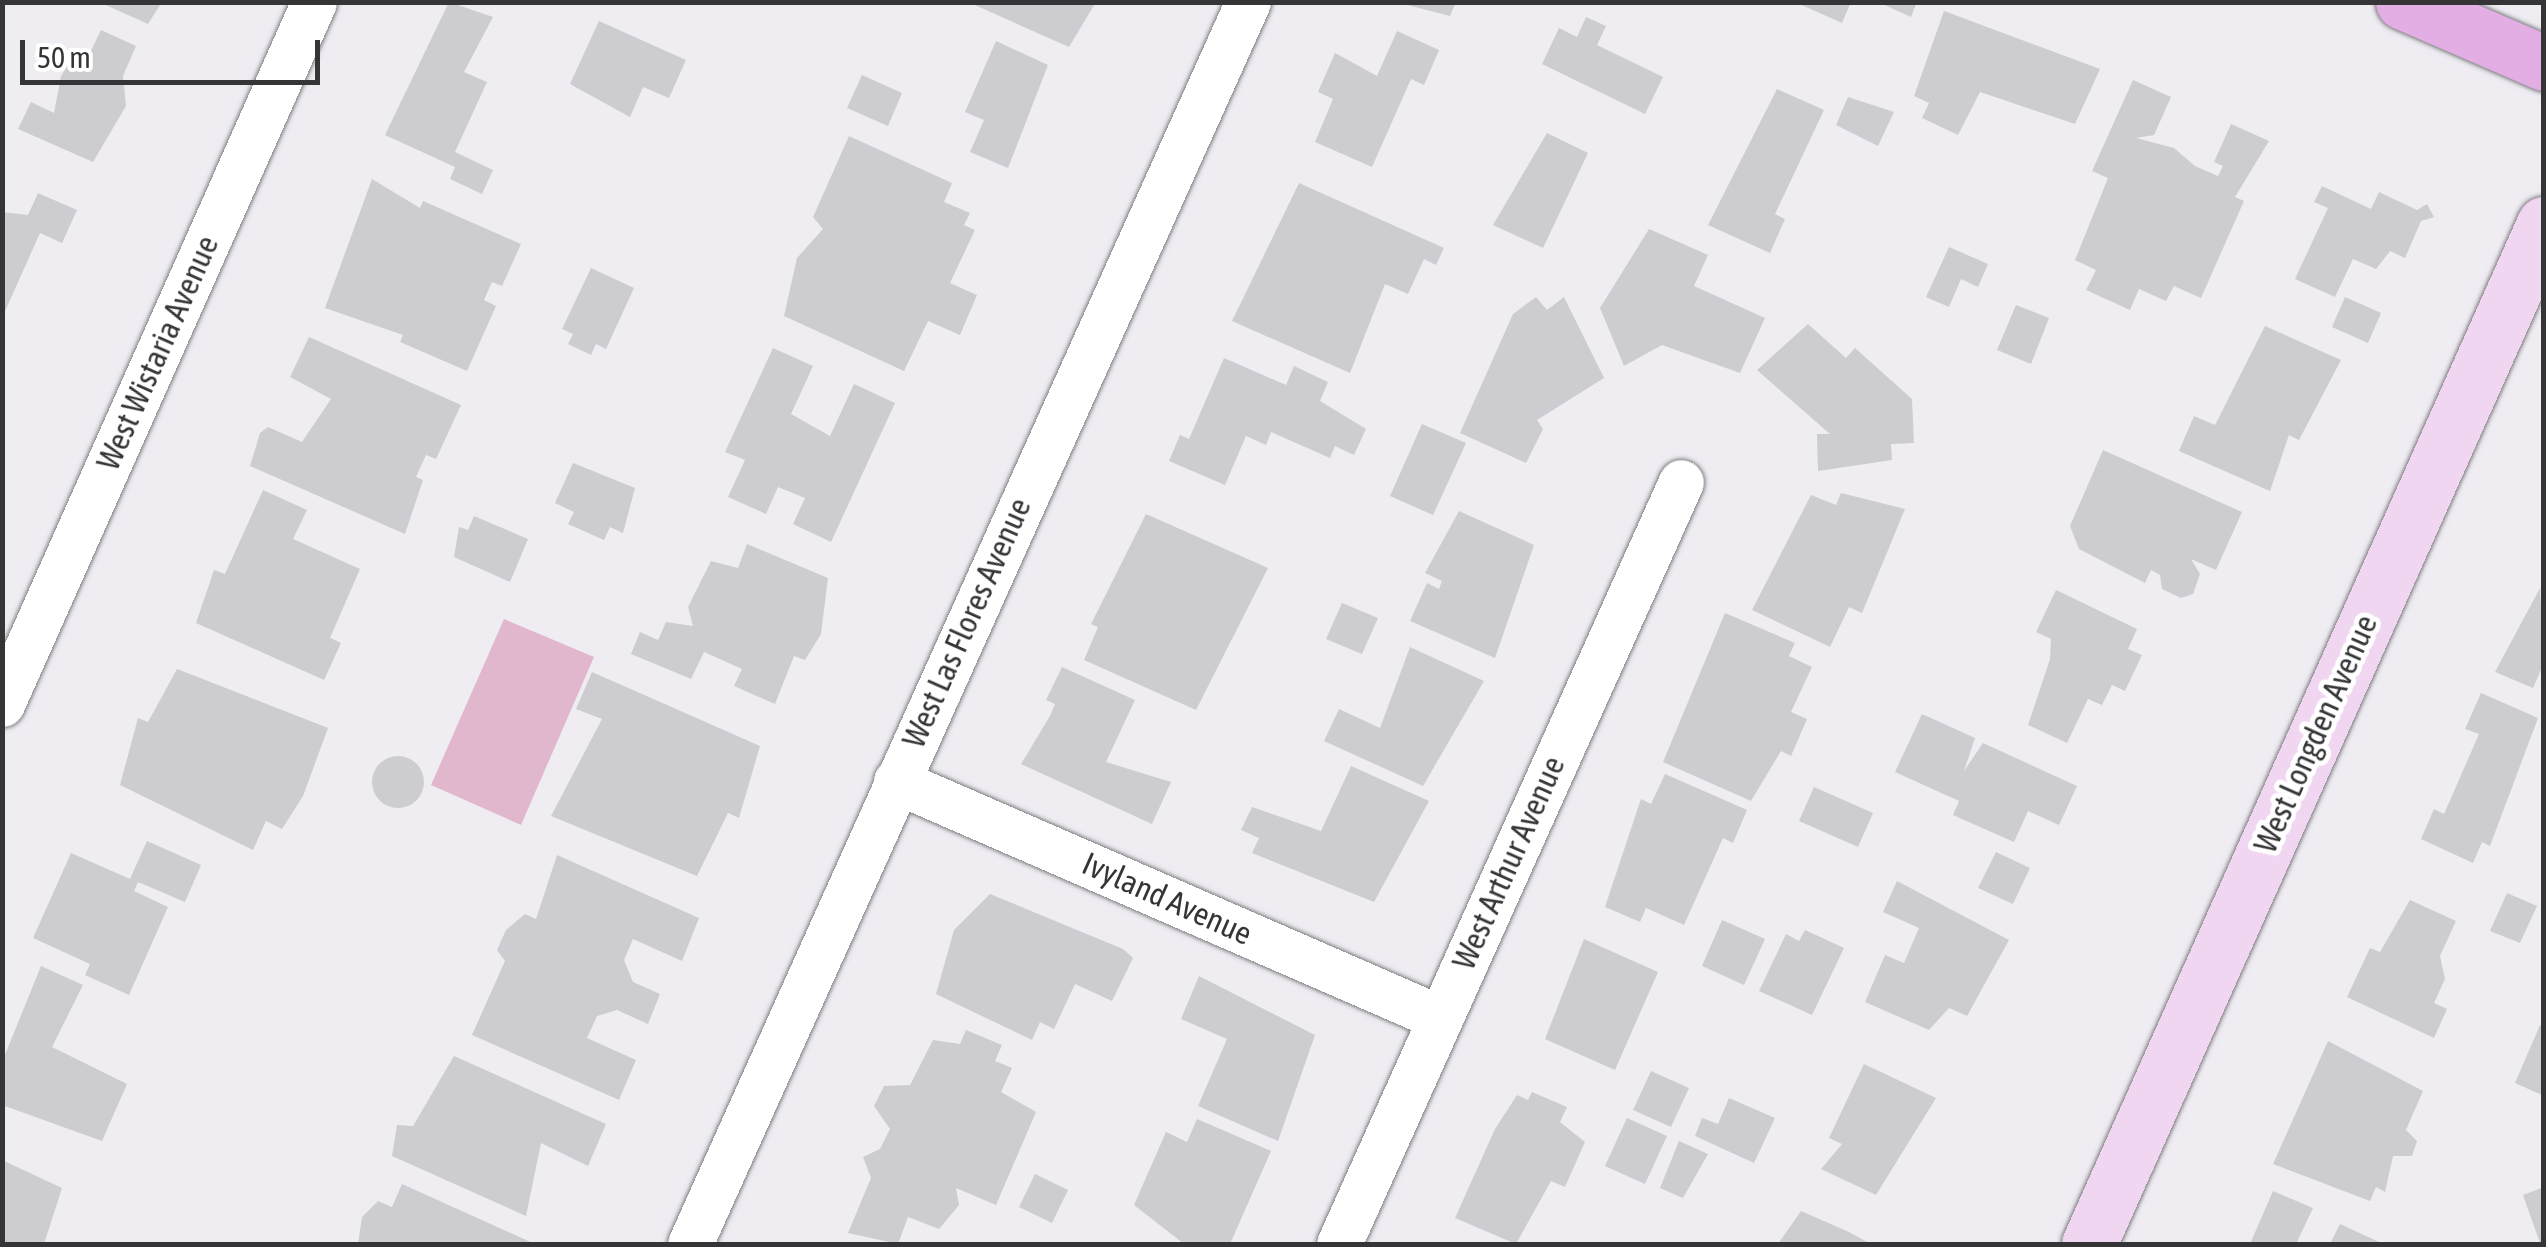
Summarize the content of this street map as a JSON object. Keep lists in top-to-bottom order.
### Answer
{
  "streets": {
    "street": [
      "West Wistaria Avenue",
      "West Las Flores Avenue",
      "West Longden Avenue",
      "West Arthur Avenue",
      "Ivyland Avenue"
    ]
  },
  "crossings": [
    ["West Las Flores Avenue", "Ivyland Avenue"],
    ["West Arthur Avenue", "Ivyland Avenue"]
  ],
  "scale_bar": "50 m"
}
